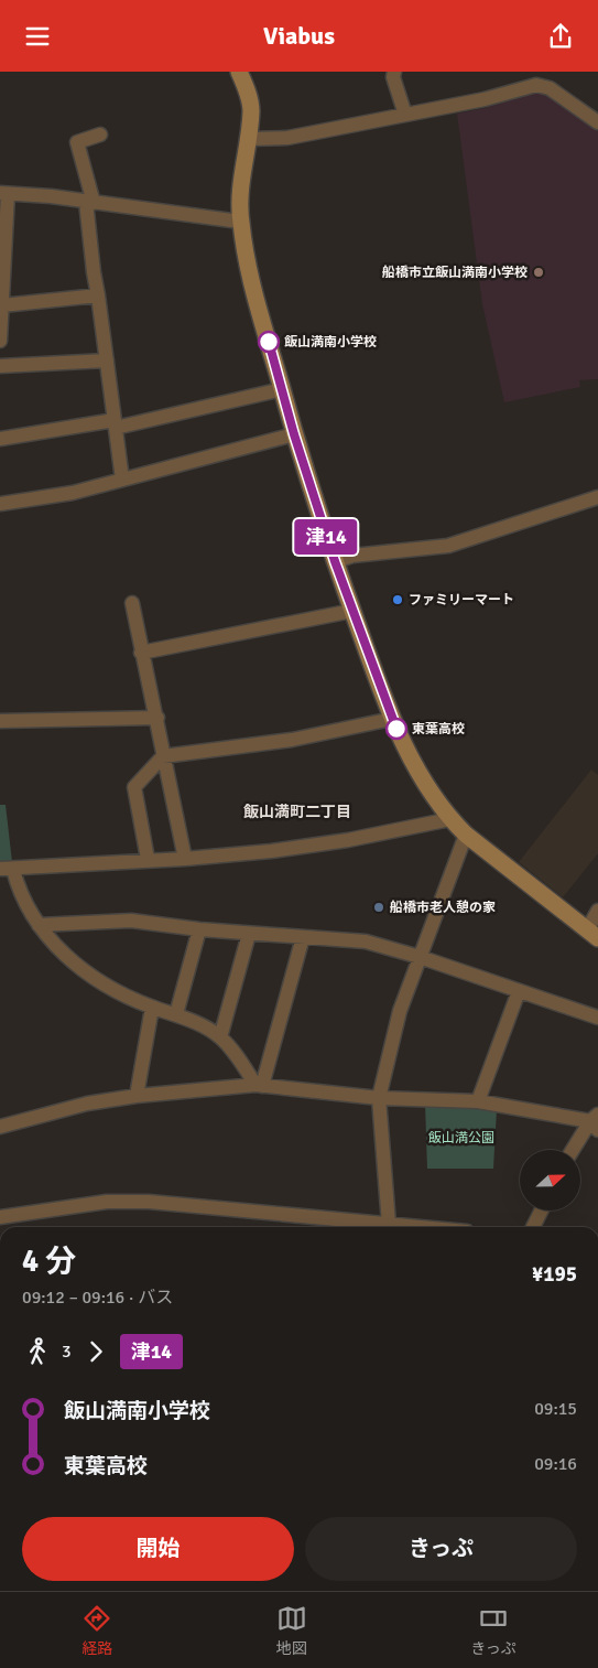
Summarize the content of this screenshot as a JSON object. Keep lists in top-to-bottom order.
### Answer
{
  "districts": ["飯山満町二丁目"],
  "parks": ["飯山満公園"],
  "places": [
    "船橋市立飯山満南小学校",
    "飯山満南小学校",
    "ファミリーマート",
    "東葉高校",
    "船橋市老人憩の家"
  ],
  "lines": ["bus line 津14"],
  "north": "right",
  "page": {
    "header": "Viabus",
    "on_map": "津14",
    "heading": ["4 分", "09:12 – 09:16 · バス", "¥195"],
    "legs": ["3", "津14"],
    "list": [
      {
        "name": "飯山満南小学校",
        "value": "09:15"
      },
      {
        "name": "東葉高校",
        "value": "09:16"
      }
    ],
    "buttons": ["開始", "きっぷ"],
    "tabs": ["経路", "地図", "きっぷ"]
  }
}
